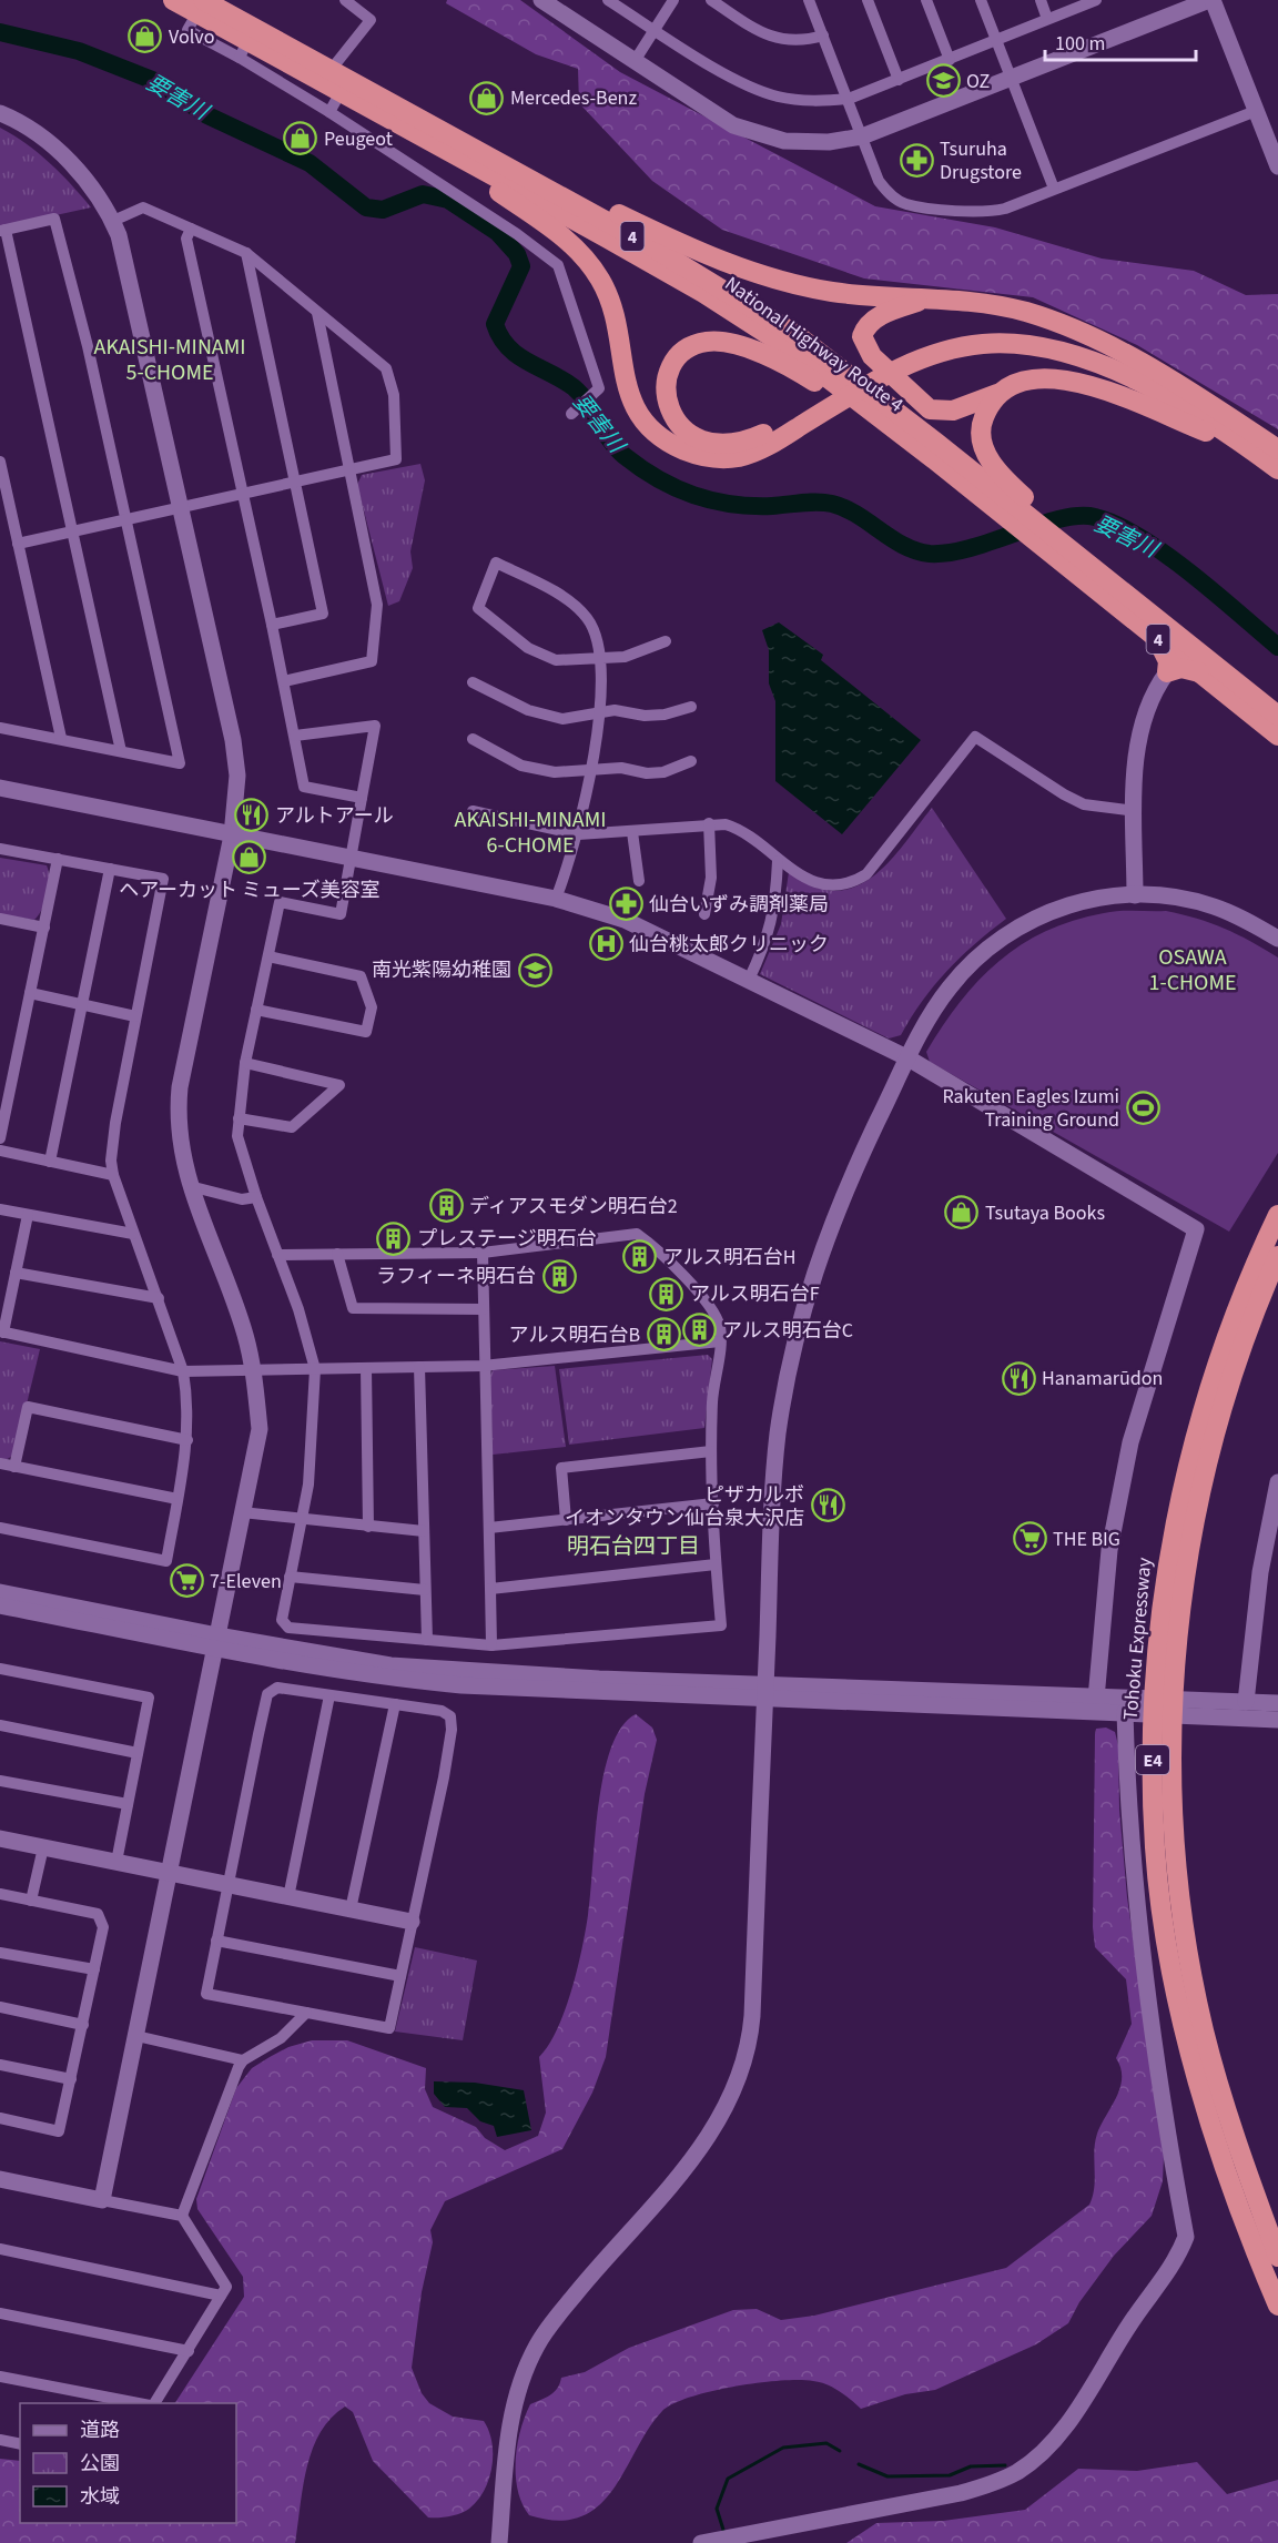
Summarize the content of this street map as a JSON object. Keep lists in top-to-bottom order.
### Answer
{
  "streets": {
    "highway": [
      "4",
      "National Highway Route 4",
      "Tohoku Expressway",
      "E4"
    ]
  },
  "crossings": [
    ["4", "National Highway Route 4"]
  ],
  "districts": [
    "AKAISHI-MINAMI 5-CHOME",
    "AKAISHI-MINAMI 6-CHOME",
    "OSAWA 1-CHOME",
    "明石台四丁目"
  ],
  "water": ["要害川"],
  "places": {
    "shop": [
      "Volvo",
      "Mercedes-Benz",
      "Peugeot",
      "ヘアーカット ミューズ美容室",
      "Tsutaya Books"
    ],
    "school or university": ["OZ", "南光紫陽幼稚園"],
    "pharmacy": ["Tsuruha Drugstore", "仙台いずみ調剤薬局"],
    "restaurant": ["アルトアール", "Hanamarūdon", "ピザカルボ イオンタウン仙台泉大沢店"],
    "hospital": ["仙台桃太郎クリニック"],
    "sports": ["Rakuten Eagles Izumi Training Ground"],
    "building": [
      "ディアスモダン明石台2",
      "プレステージ明石台",
      "アルス明石台H",
      "ラフィーネ明石台",
      "アルス明石台F",
      "アルス明石台C",
      "アルス明石台B"
    ],
    "supermarket": ["THE BIG", "7-Eleven"]
  },
  "legend": ["道路", "公園", "水域"],
  "scale_bar": "100 m"
}
